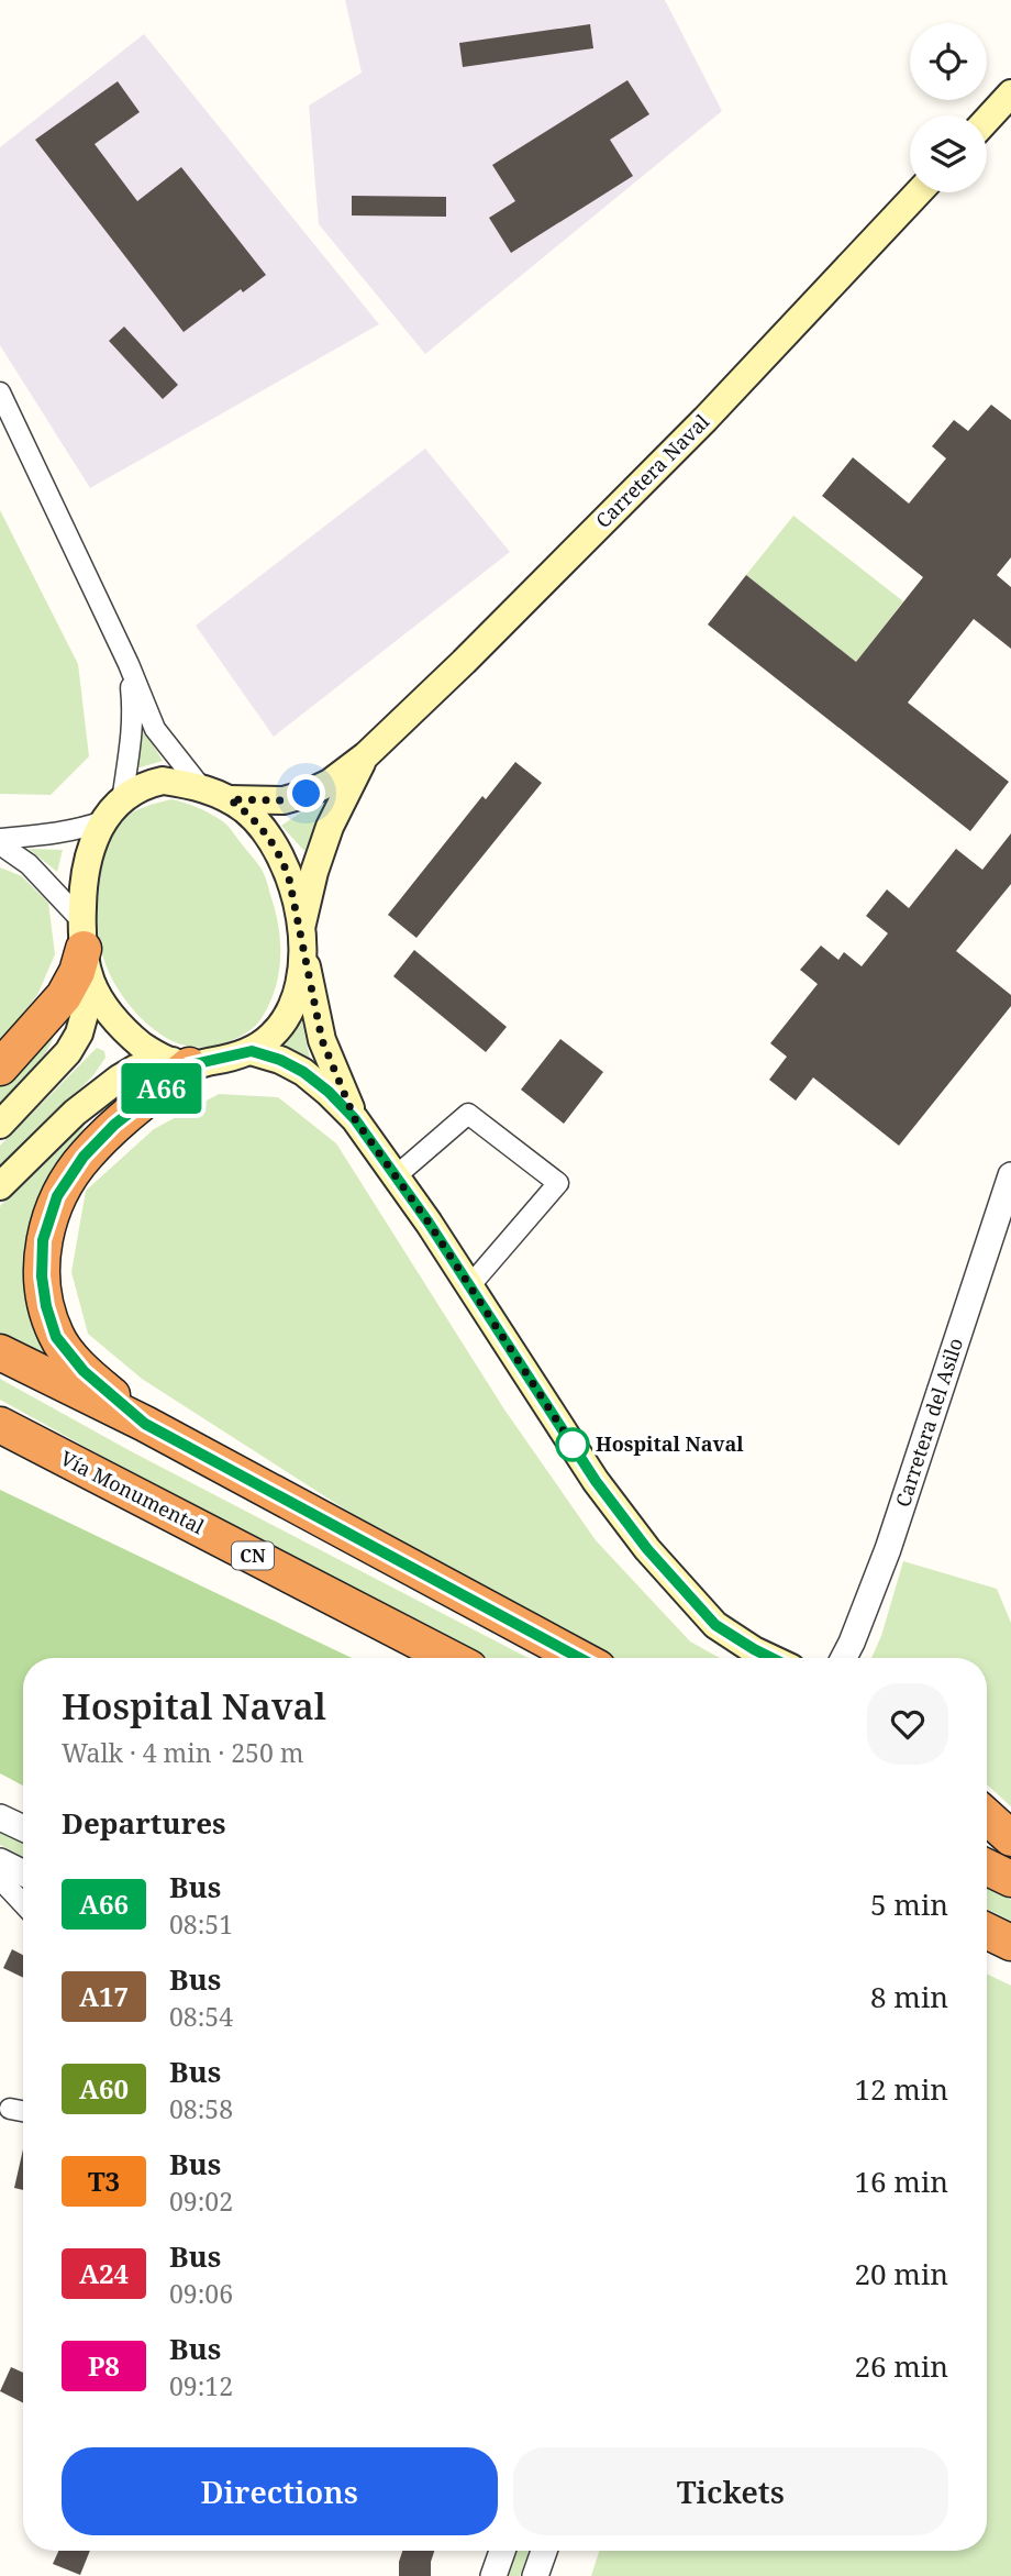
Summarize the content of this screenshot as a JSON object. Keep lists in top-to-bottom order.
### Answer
{
  "streets": {
    "highway": ["Vía Monumental", "CN"],
    "main road": ["Carretera Naval"],
    "street": ["Carretera del Asilo"]
  },
  "places": ["Hospital Naval"],
  "lines": ["bus line A66"],
  "page": {
    "on_map": "A66",
    "heading": [
      ["Hospital Naval", "Walk · 4 min · 250 m"],
      "Departures"
    ],
    "list": [
      {
        "mark": "A66",
        "name": "Bus",
        "note": "08:51",
        "value": "5 min"
      },
      {
        "mark": "A17",
        "name": "Bus",
        "note": "08:54",
        "value": "8 min"
      },
      {
        "mark": "A60",
        "name": "Bus",
        "note": "08:58",
        "value": "12 min"
      },
      {
        "mark": "T3",
        "name": "Bus",
        "note": "09:02",
        "value": "16 min"
      },
      {
        "mark": "A24",
        "name": "Bus",
        "note": "09:06",
        "value": "20 min"
      },
      {
        "mark": "P8",
        "name": "Bus",
        "note": "09:12",
        "value": "26 min"
      }
    ],
    "buttons": ["Directions", "Tickets"]
  }
}
